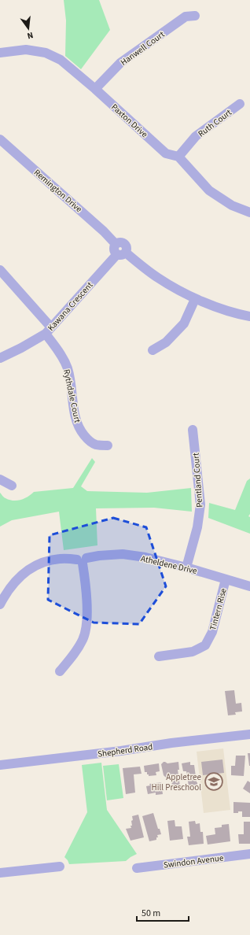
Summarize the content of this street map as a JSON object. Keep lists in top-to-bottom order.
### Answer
{
  "streets": {
    "street": [
      "Hanwell Court",
      "Paxton Drive",
      "Ruth Court",
      "Remington Drive",
      "Kawana Crescent",
      "Rythdale Court",
      "Pentland Court",
      "Atheldene Drive",
      "Tintern Rise",
      "Shepherd Road",
      "Swindon Avenue"
    ]
  },
  "crossings": [
    ["Hanwell Court", "Paxton Drive"],
    ["Paxton Drive", "Ruth Court"],
    ["Remington Drive", "Kawana Crescent"],
    ["Kawana Crescent", "Rythdale Court"],
    ["Pentland Court", "Atheldene Drive"],
    ["Atheldene Drive", "Tintern Rise"]
  ],
  "places": {
    "school or university": ["Appletree Hill Preschool"]
  },
  "scale_bar": "50 m",
  "north": "bottom"
}
